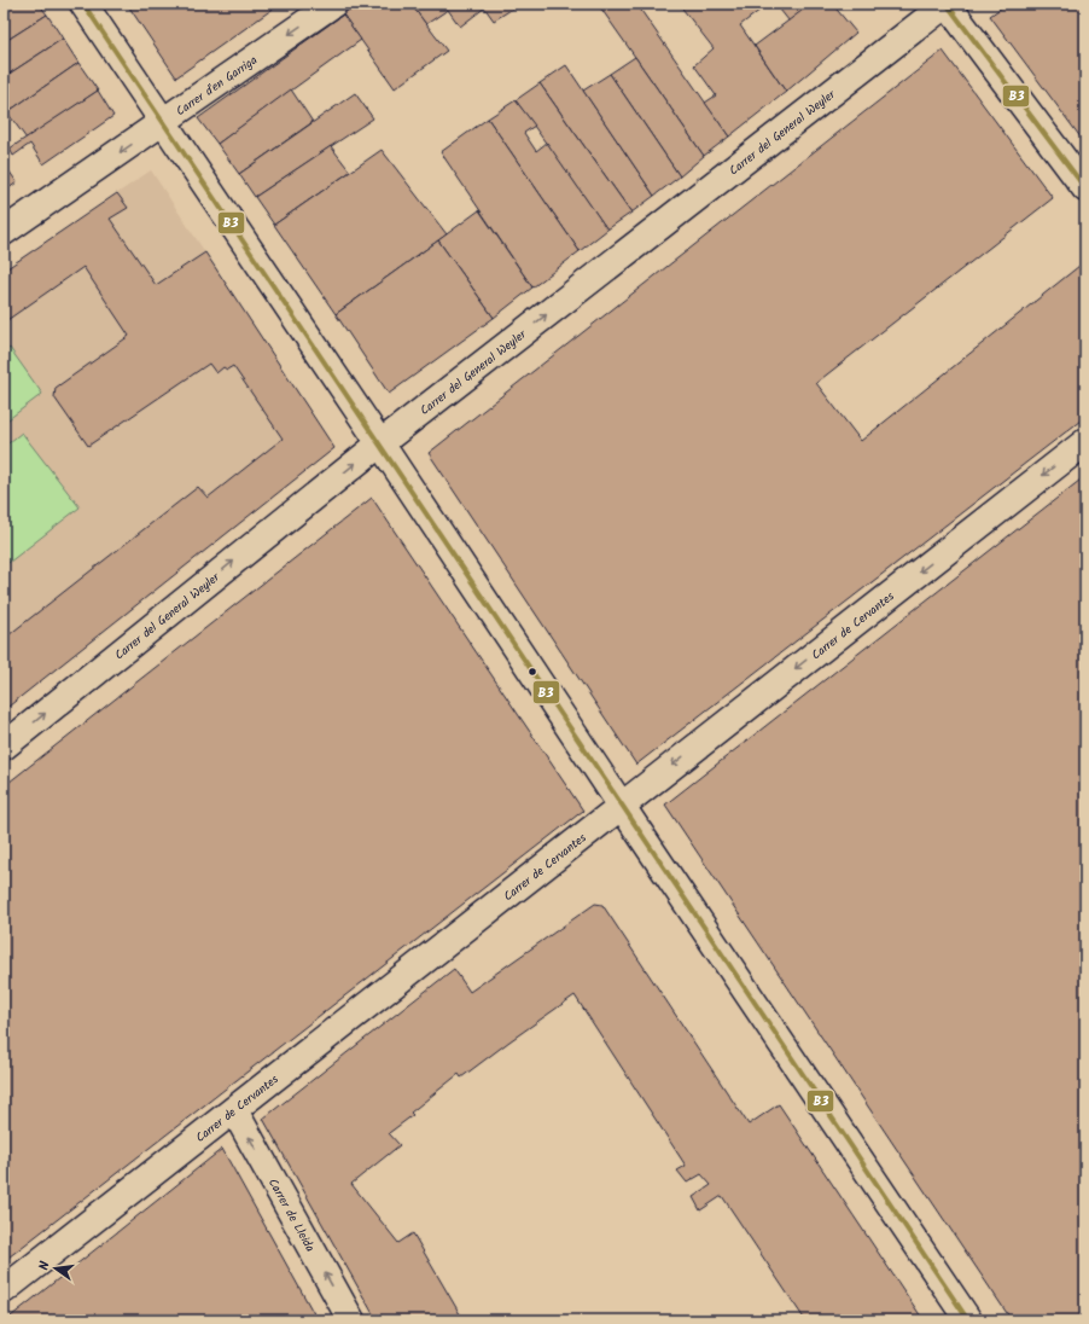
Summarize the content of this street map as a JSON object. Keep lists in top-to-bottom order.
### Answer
{
  "streets": {
    "street": [
      "Carrer d'en Garriga",
      "Carrer del General Weyler",
      "Carrer de Cervantes",
      "Carrer de Lleida"
    ]
  },
  "crossings": [
    ["Carrer de Cervantes", "Carrer de Lleida"]
  ],
  "one_way": [
    "Carrer d'en Garriga",
    "Carrer del General Weyler",
    "Carrer de Cervantes",
    "Carrer de Lleida"
  ],
  "lines": ["transit line B3"],
  "north": "left"
}
